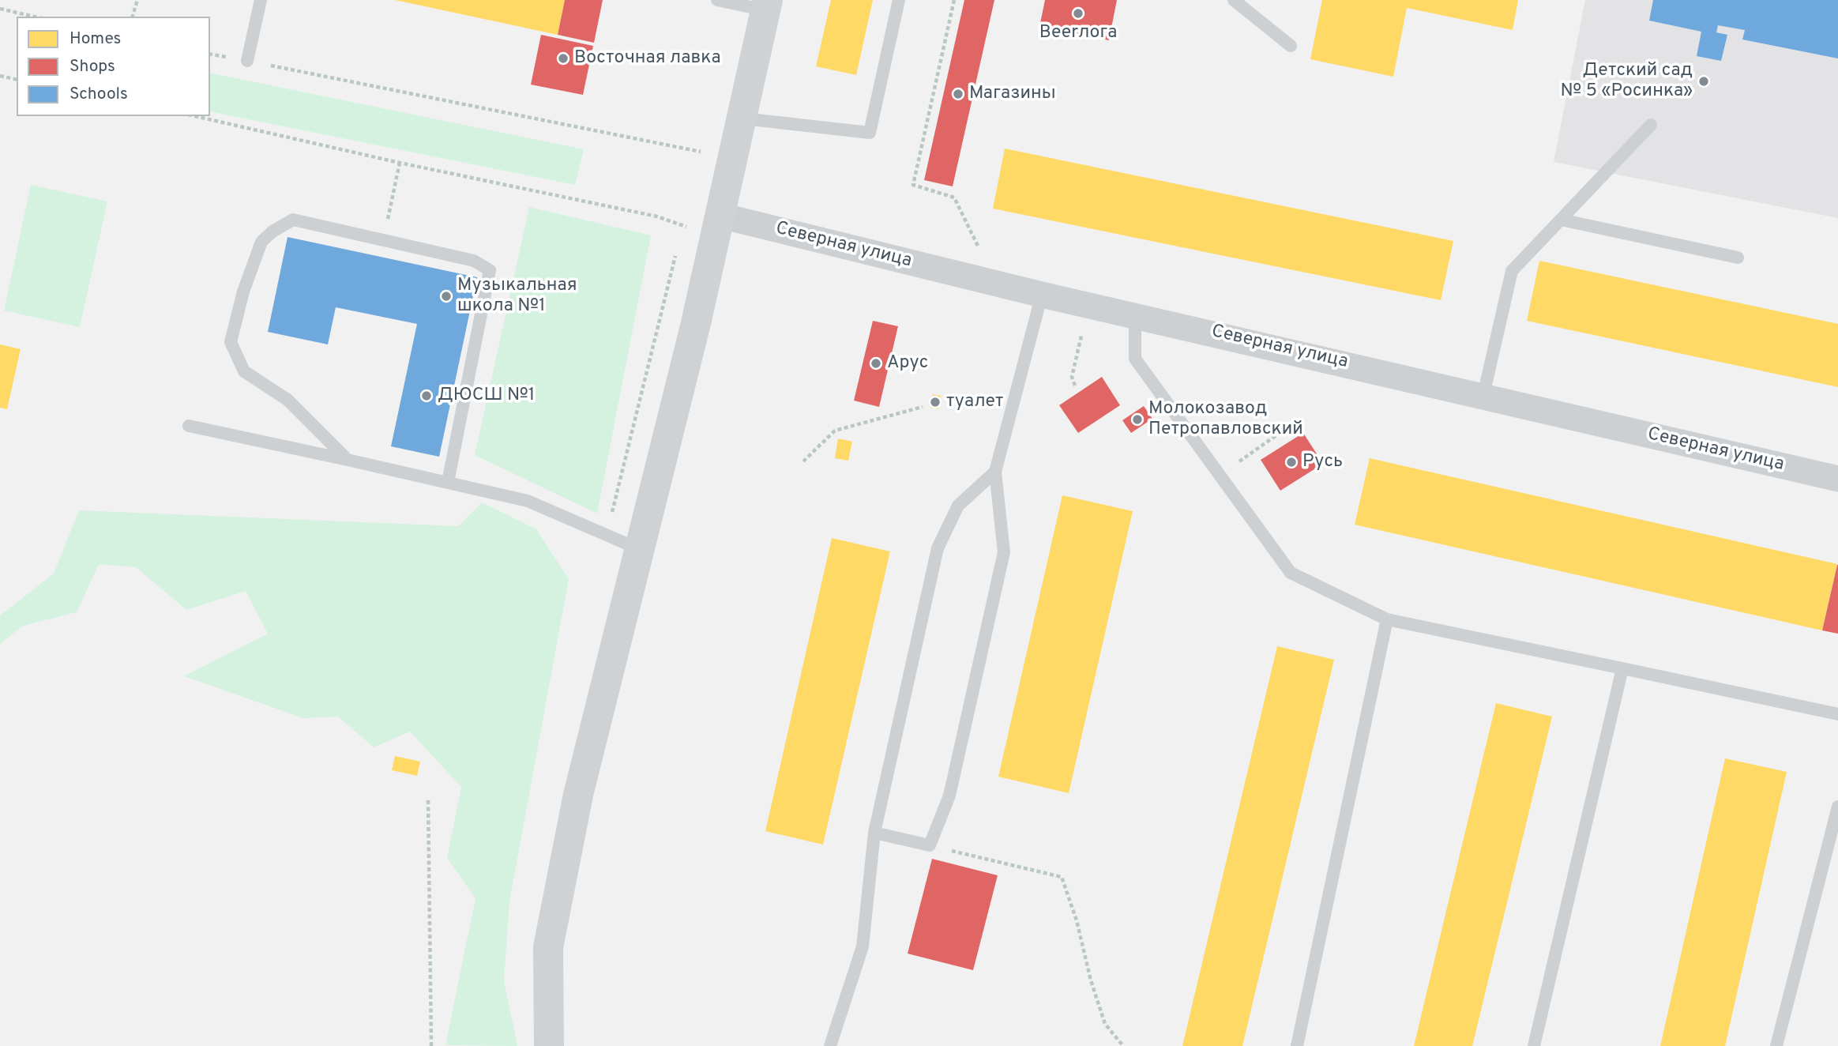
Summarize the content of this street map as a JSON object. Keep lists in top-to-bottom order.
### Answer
{
  "streets": {
    "street": ["Северная улица"]
  },
  "places": [
    "Beerлога",
    "Восточная лавка",
    "Детский сад № 5 «Росинка»",
    "Магазины",
    "Музыкальная школа №1",
    "Арус",
    "ДЮСШ №1",
    "туалет",
    "Молокозавод Петропавловский",
    "Русь"
  ],
  "legend": ["Homes", "Shops", "Schools"]
}
